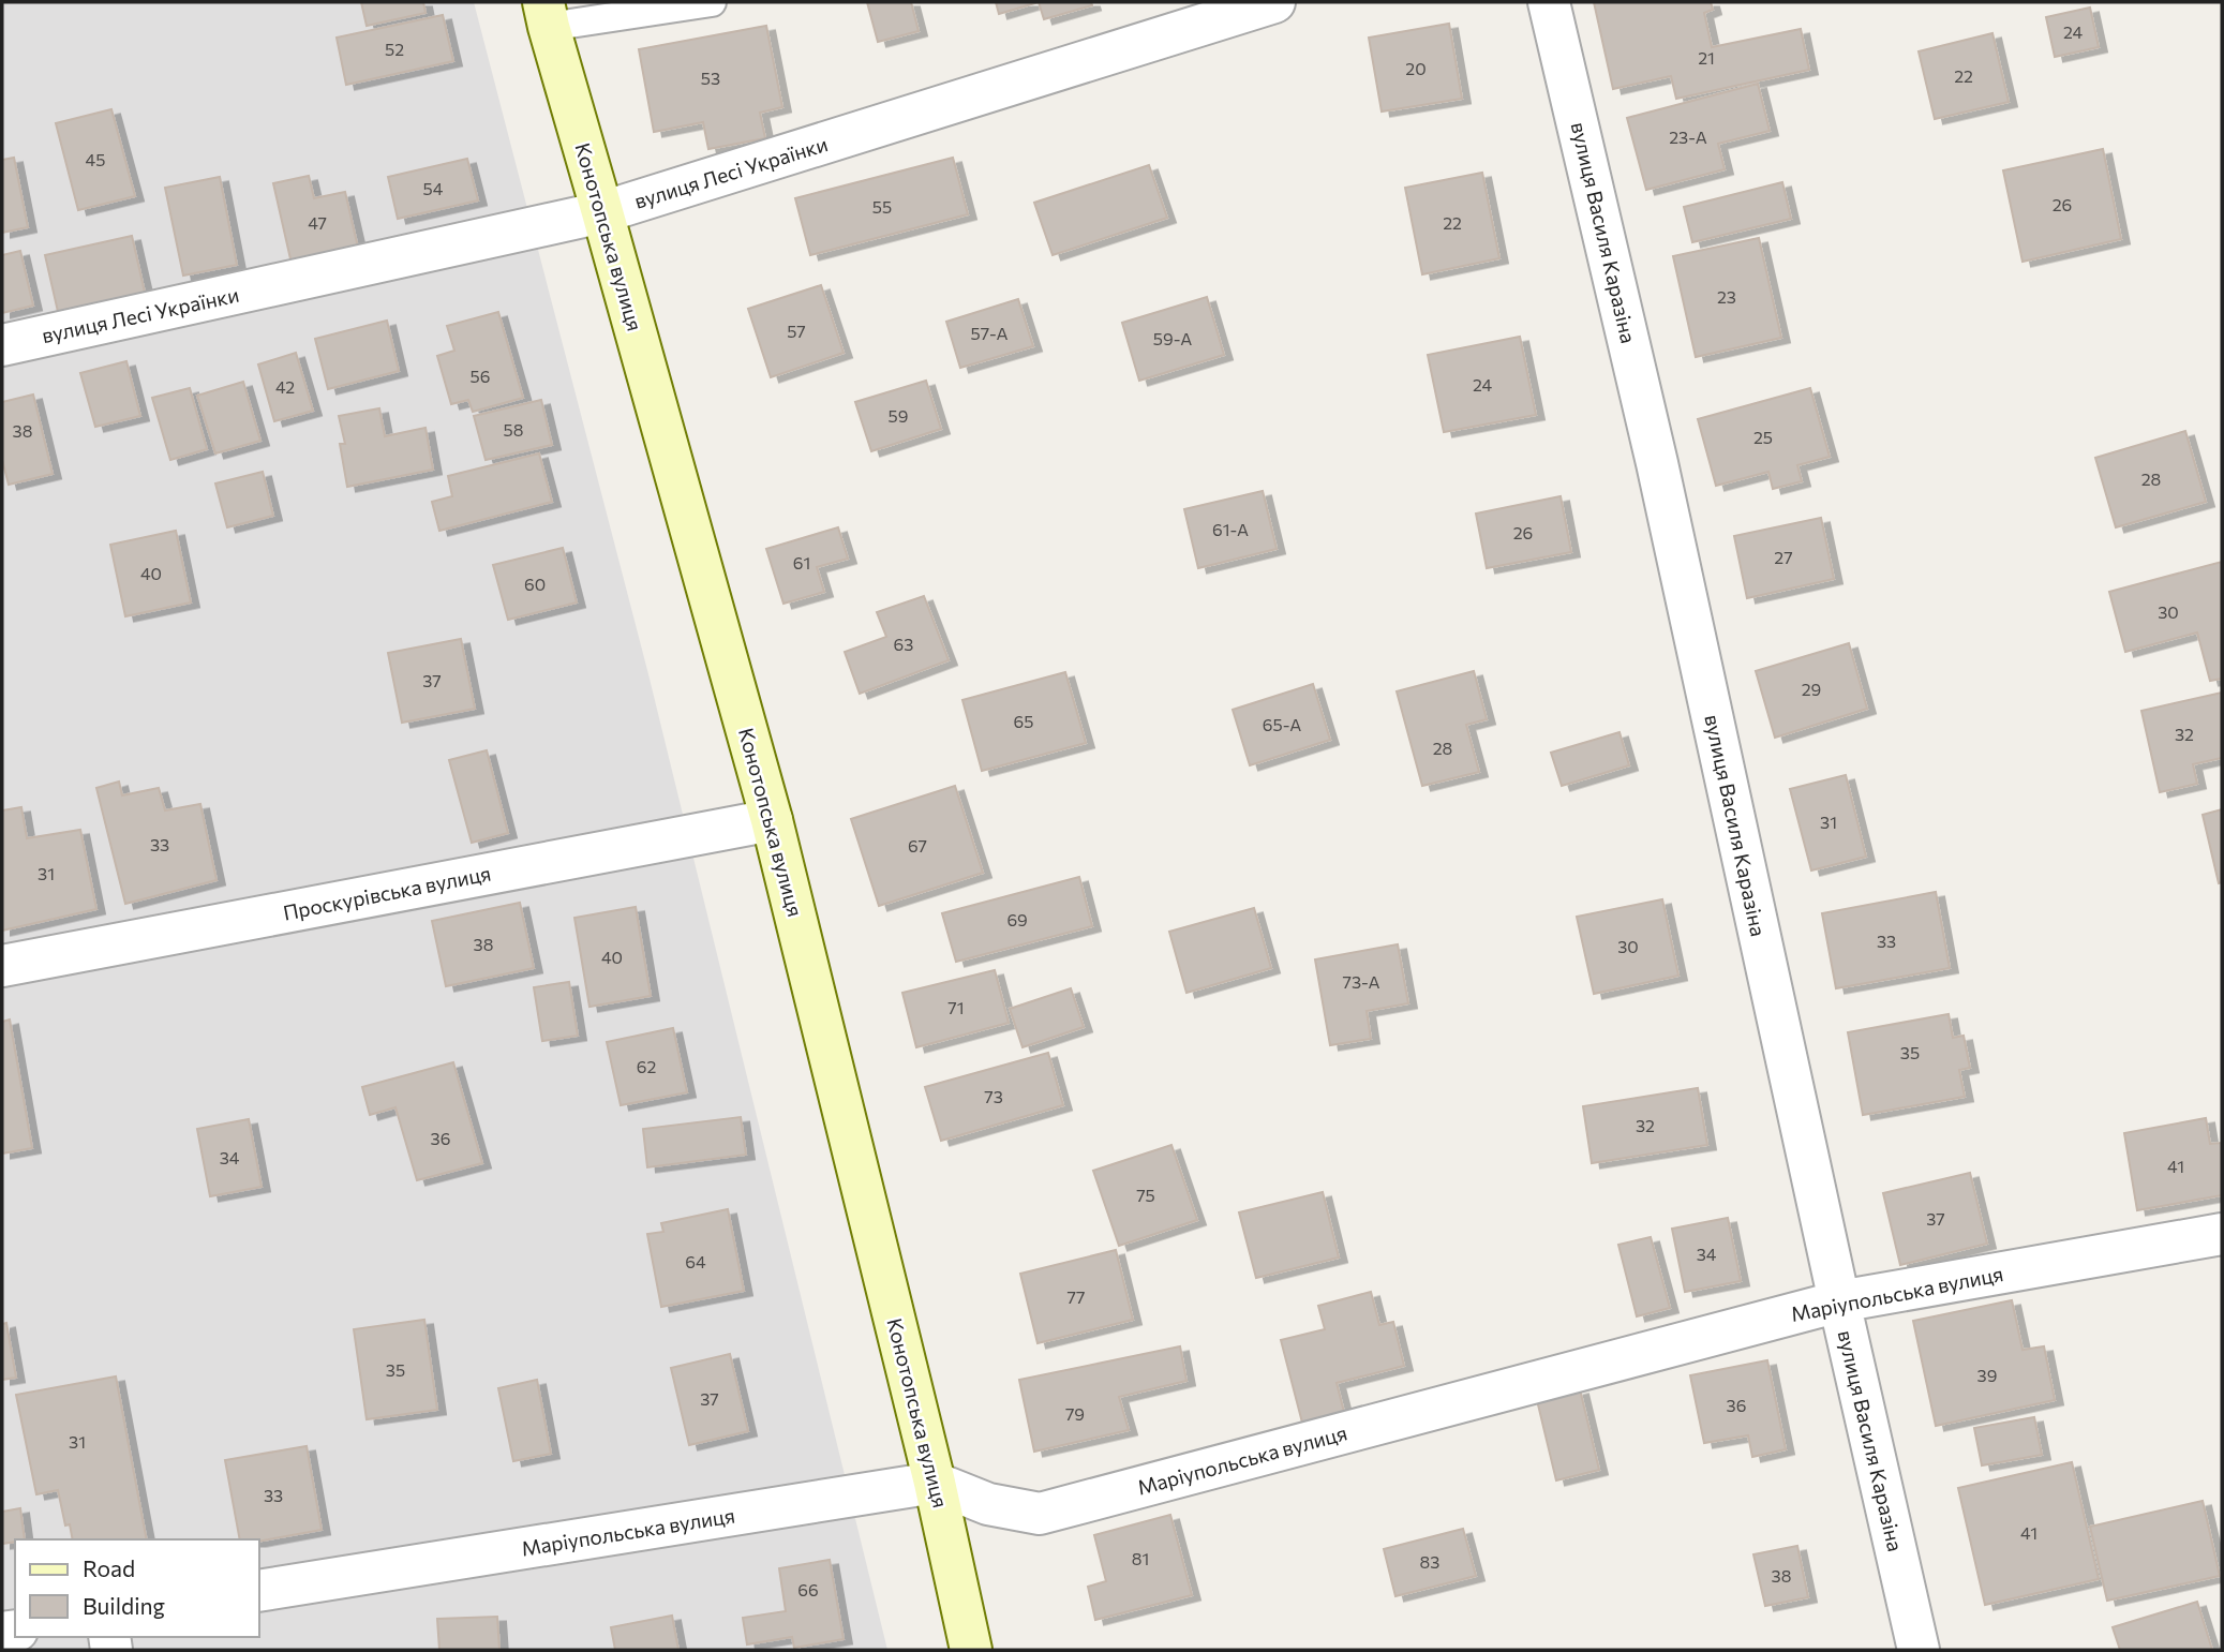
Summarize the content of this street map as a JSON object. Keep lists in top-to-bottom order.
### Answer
{
  "streets": {
    "street": [
      "вулиця Лесі Українки",
      "вулиця Василя Каразіна",
      "Конотопська вулиця",
      "Проскурівська вулиця",
      "Маріупольська вулиця"
    ]
  },
  "crossings": [
    ["вулиця Лесі Українки", "Конотопська вулиця"],
    ["вулиця Василя Каразіна", "Маріупольська вулиця"],
    ["Конотопська вулиця", "Проскурівська вулиця"],
    ["Конотопська вулиця", "Маріупольська вулиця"]
  ],
  "house_numbers": [
    "24",
    "52",
    "21",
    "20",
    "22",
    "53",
    "23-А",
    "45",
    "54",
    "26",
    "55",
    "47",
    "22",
    "23",
    "57",
    "57-А",
    "59-А",
    "56",
    "24",
    "42",
    "59",
    "58",
    "38",
    "25",
    "28",
    "61-А",
    "26",
    "27",
    "61",
    "40",
    "60",
    "30",
    "63",
    "37",
    "29",
    "65",
    "65-А",
    "32",
    "28",
    "31",
    "33",
    "67",
    "31",
    "69",
    "33",
    "38",
    "30",
    "40",
    "73-А",
    "71",
    "35",
    "62",
    "73",
    "32",
    "36",
    "34",
    "41",
    "75",
    "37",
    "34",
    "64",
    "77",
    "35",
    "39",
    "37",
    "36",
    "79",
    "31",
    "33",
    "41",
    "81",
    "83",
    "38",
    "66"
  ],
  "legend": ["Road", "Building"]
}
